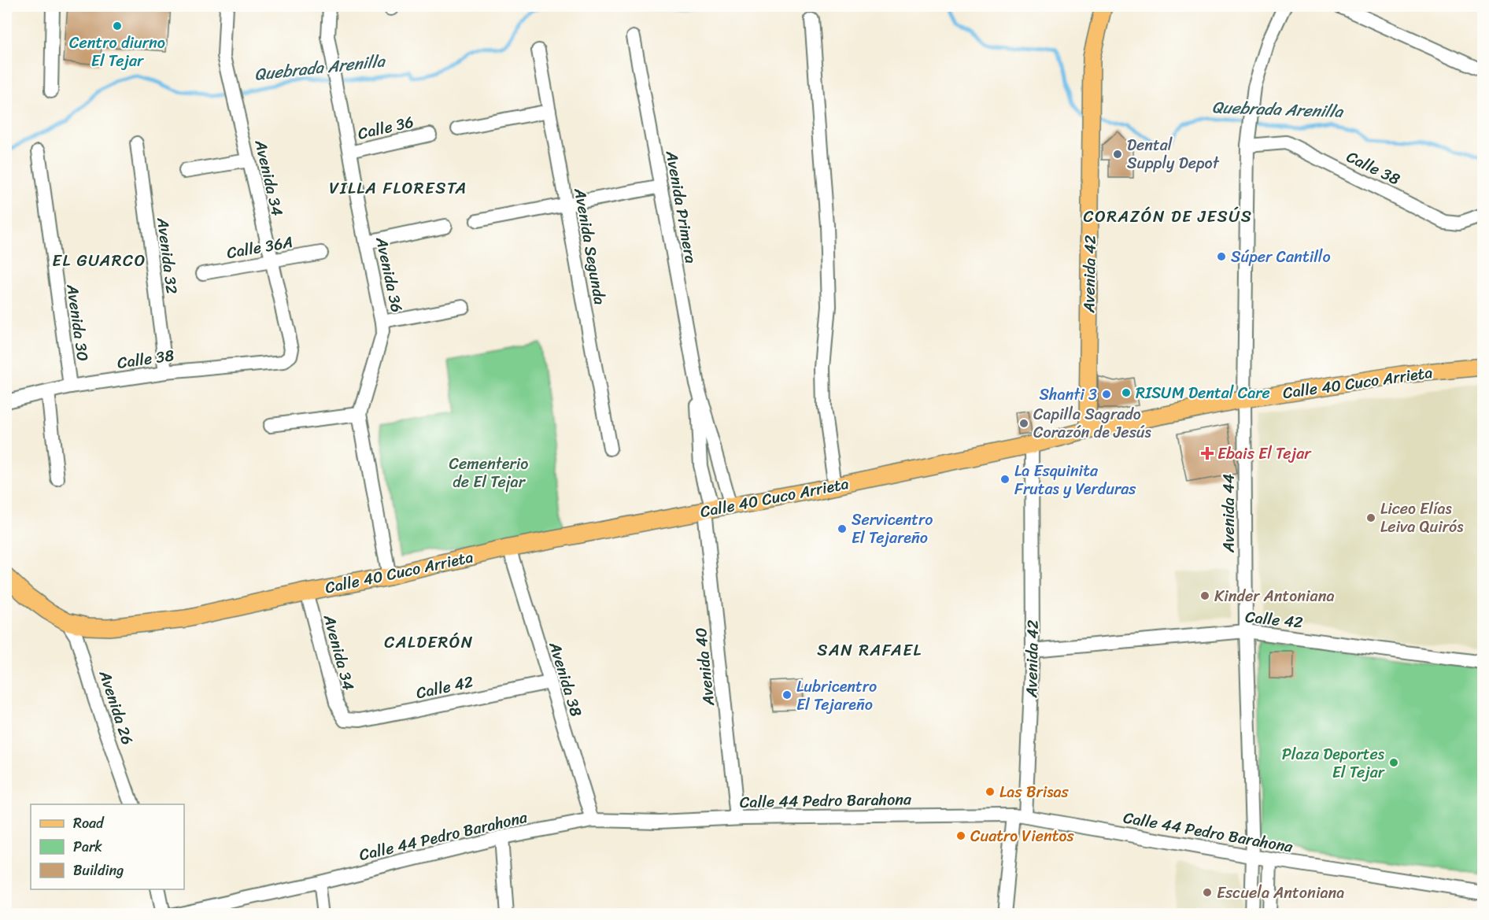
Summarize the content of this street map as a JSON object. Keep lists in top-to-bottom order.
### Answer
{
  "streets": {
    "main road": ["Avenida 42", "Calle 40 Cuco Arrieta"],
    "street": [
      "Calle 36",
      "Calle 38",
      "Avenida 34",
      "Avenida Primera",
      "Avenida Segunda",
      "Calle 36A",
      "Avenida 32",
      "Avenida 36",
      "Avenida 30",
      "Avenida 44",
      "Calle 42",
      "Avenida 40",
      "Avenida 38",
      "Avenida 26",
      "Calle 44 Pedro Barahona"
    ]
  },
  "crossings": [
    ["Calle 36", "Avenida 36"],
    ["Calle 38", "Avenida 34"],
    ["Calle 38", "Avenida 32"],
    ["Calle 38", "Avenida 30"],
    ["Calle 38", "Avenida 44"],
    ["Avenida 34", "Calle 36A"],
    ["Avenida 34", "Calle 40 Cuco Arrieta"],
    ["Avenida 34", "Calle 42"],
    ["Avenida Primera", "Calle 40 Cuco Arrieta"],
    ["Avenida Primera", "Avenida 40"],
    ["Avenida 42", "Calle 40 Cuco Arrieta"],
    ["Avenida 42", "Calle 42"],
    ["Avenida 42", "Calle 44 Pedro Barahona"],
    ["Avenida 36", "Calle 40 Cuco Arrieta"],
    ["Calle 40 Cuco Arrieta", "Avenida 44"],
    ["Calle 40 Cuco Arrieta", "Avenida 40"],
    ["Calle 40 Cuco Arrieta", "Avenida 38"],
    ["Calle 40 Cuco Arrieta", "Avenida 26"],
    ["Avenida 44", "Calle 42"],
    ["Avenida 44", "Calle 44 Pedro Barahona"],
    ["Calle 42", "Avenida 38"],
    ["Avenida 40", "Calle 44 Pedro Barahona"],
    ["Avenida 38", "Calle 44 Pedro Barahona"]
  ],
  "districts": [
    "VILLA FLORESTA",
    "CORAZÓN DE JESÚS",
    "EL GUARCO",
    "CALDERÓN",
    "SAN RAFAEL"
  ],
  "water": ["Quebrada Arenilla"],
  "parks": ["Cementerio de El Tejar"],
  "places": {
    "other": [
      "Centro diurno El Tejar",
      "Dental Supply Depot",
      "Súper Cantillo",
      "RISUM Dental Care",
      "Shanti 3",
      "Capilla Sagrado Corazón de Jesús",
      "La Esquinita Frutas y Verduras",
      "Liceo Elías Leiva Quirós",
      "Servicentro El Tejareño",
      "Kinder Antoniana",
      "Lubricentro El Tejareño",
      "Plaza Deportes El Tejar",
      "Las Brisas",
      "Cuatro Vientos",
      "Escuela Antoniana"
    ],
    "health": ["Ebais El Tejar"]
  },
  "legend": ["Road", "Park", "Building"]
}
